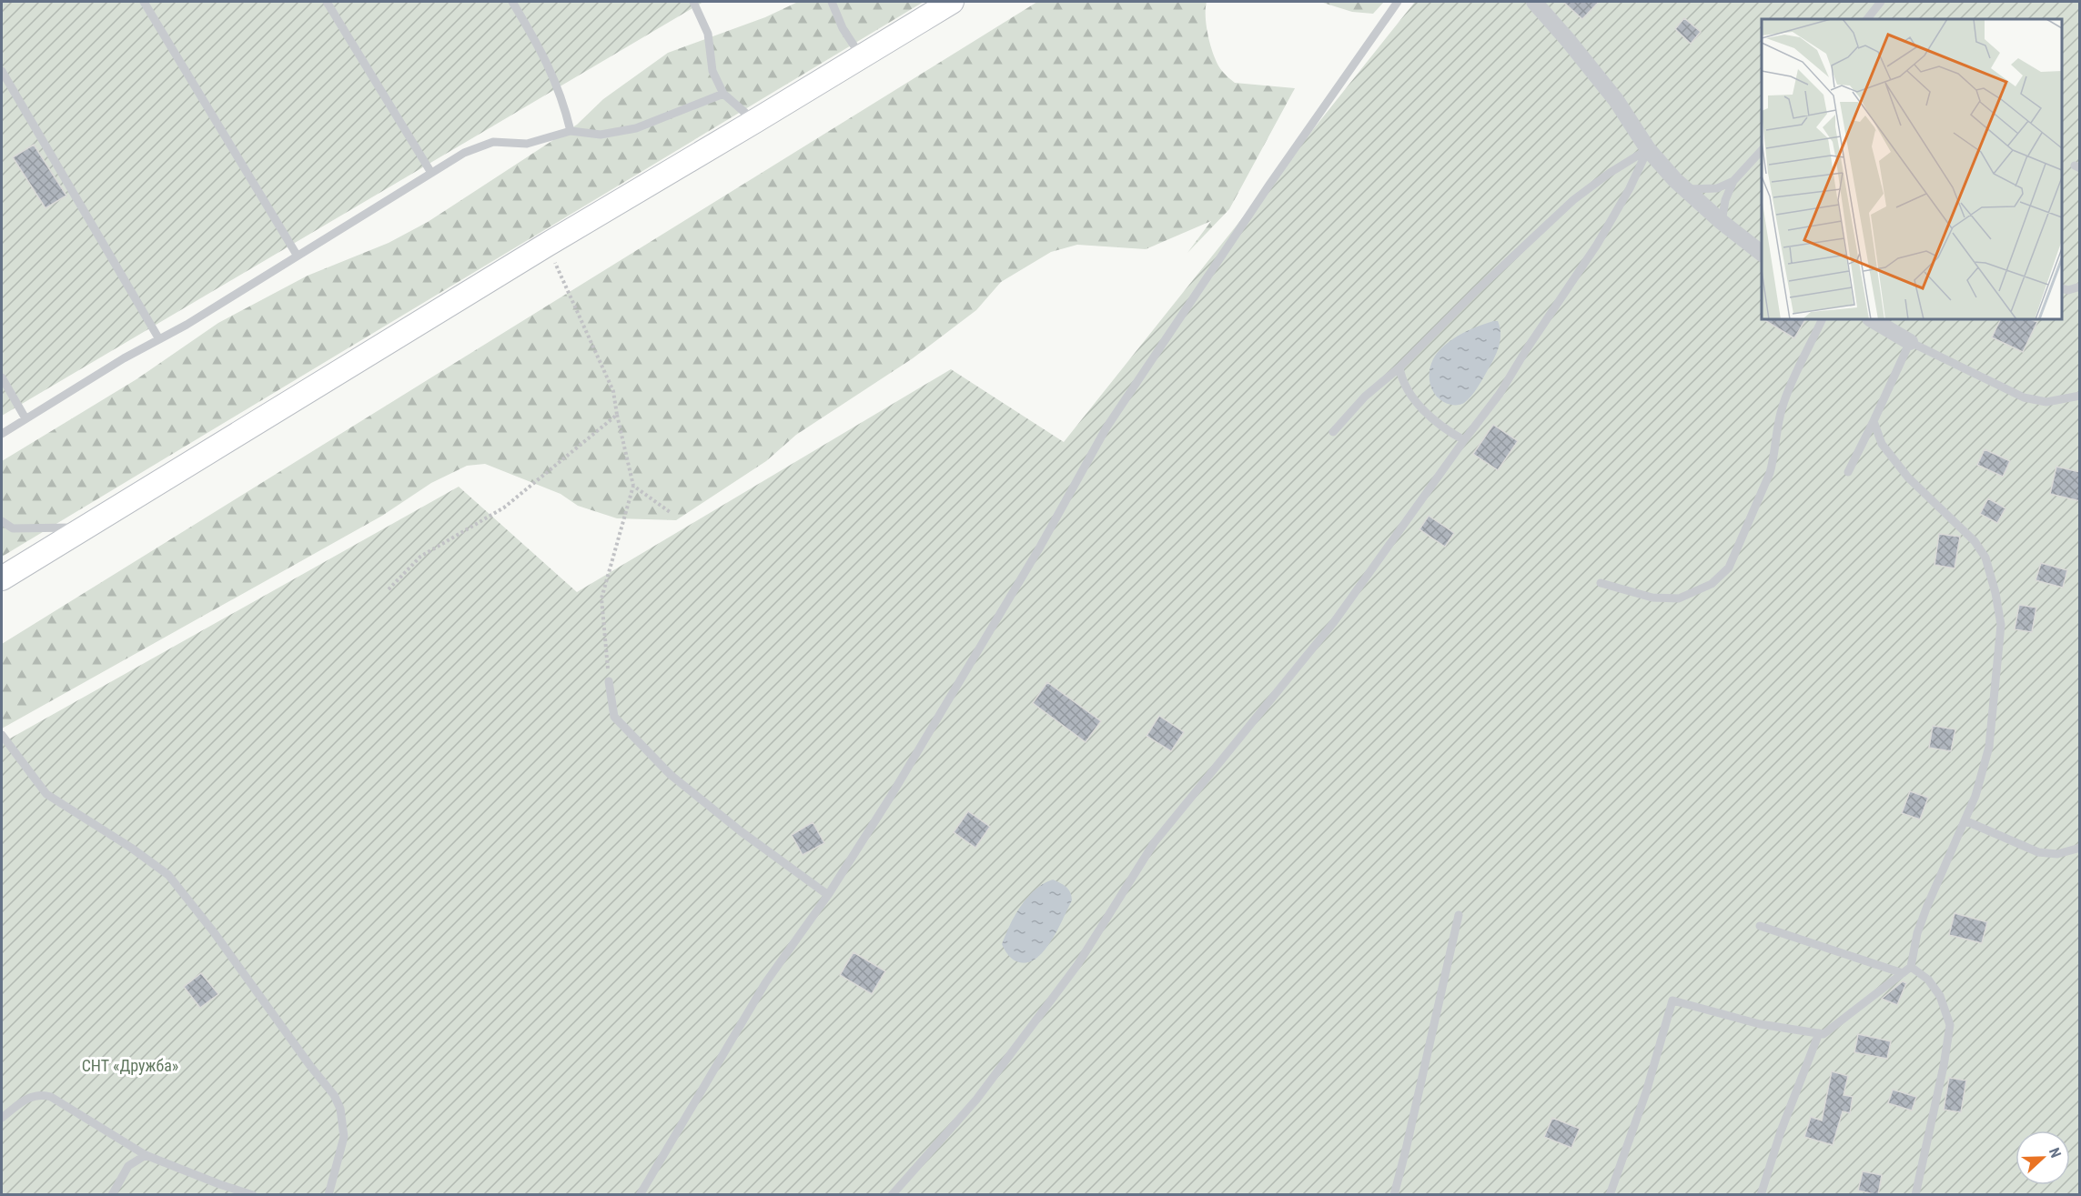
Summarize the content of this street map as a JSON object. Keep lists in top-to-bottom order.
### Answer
{
  "parks": ["СНТ «Дружба»"],
  "north": "right"
}
